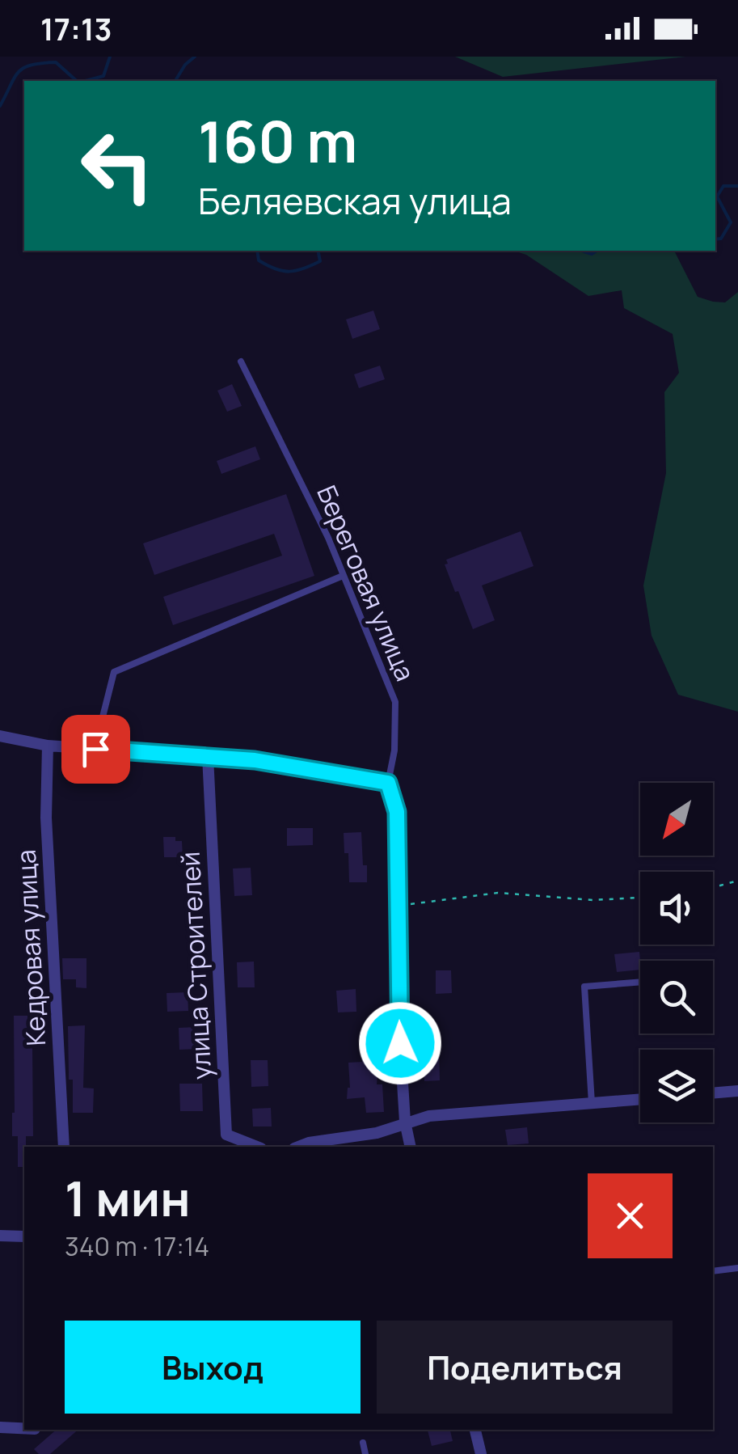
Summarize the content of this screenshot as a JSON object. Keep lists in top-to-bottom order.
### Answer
{
  "streets": {
    "street": ["Кедровая улица", "улица Строителей"],
    "lane": ["Береговая улица"]
  },
  "north": "bottom left",
  "page": {
    "status": "17:13",
    "turn": ["160 m", "Беляевская улица"],
    "heading": ["1 мин", "340 m · 17:14"],
    "buttons": ["Выход", "Поделиться"]
  }
}
